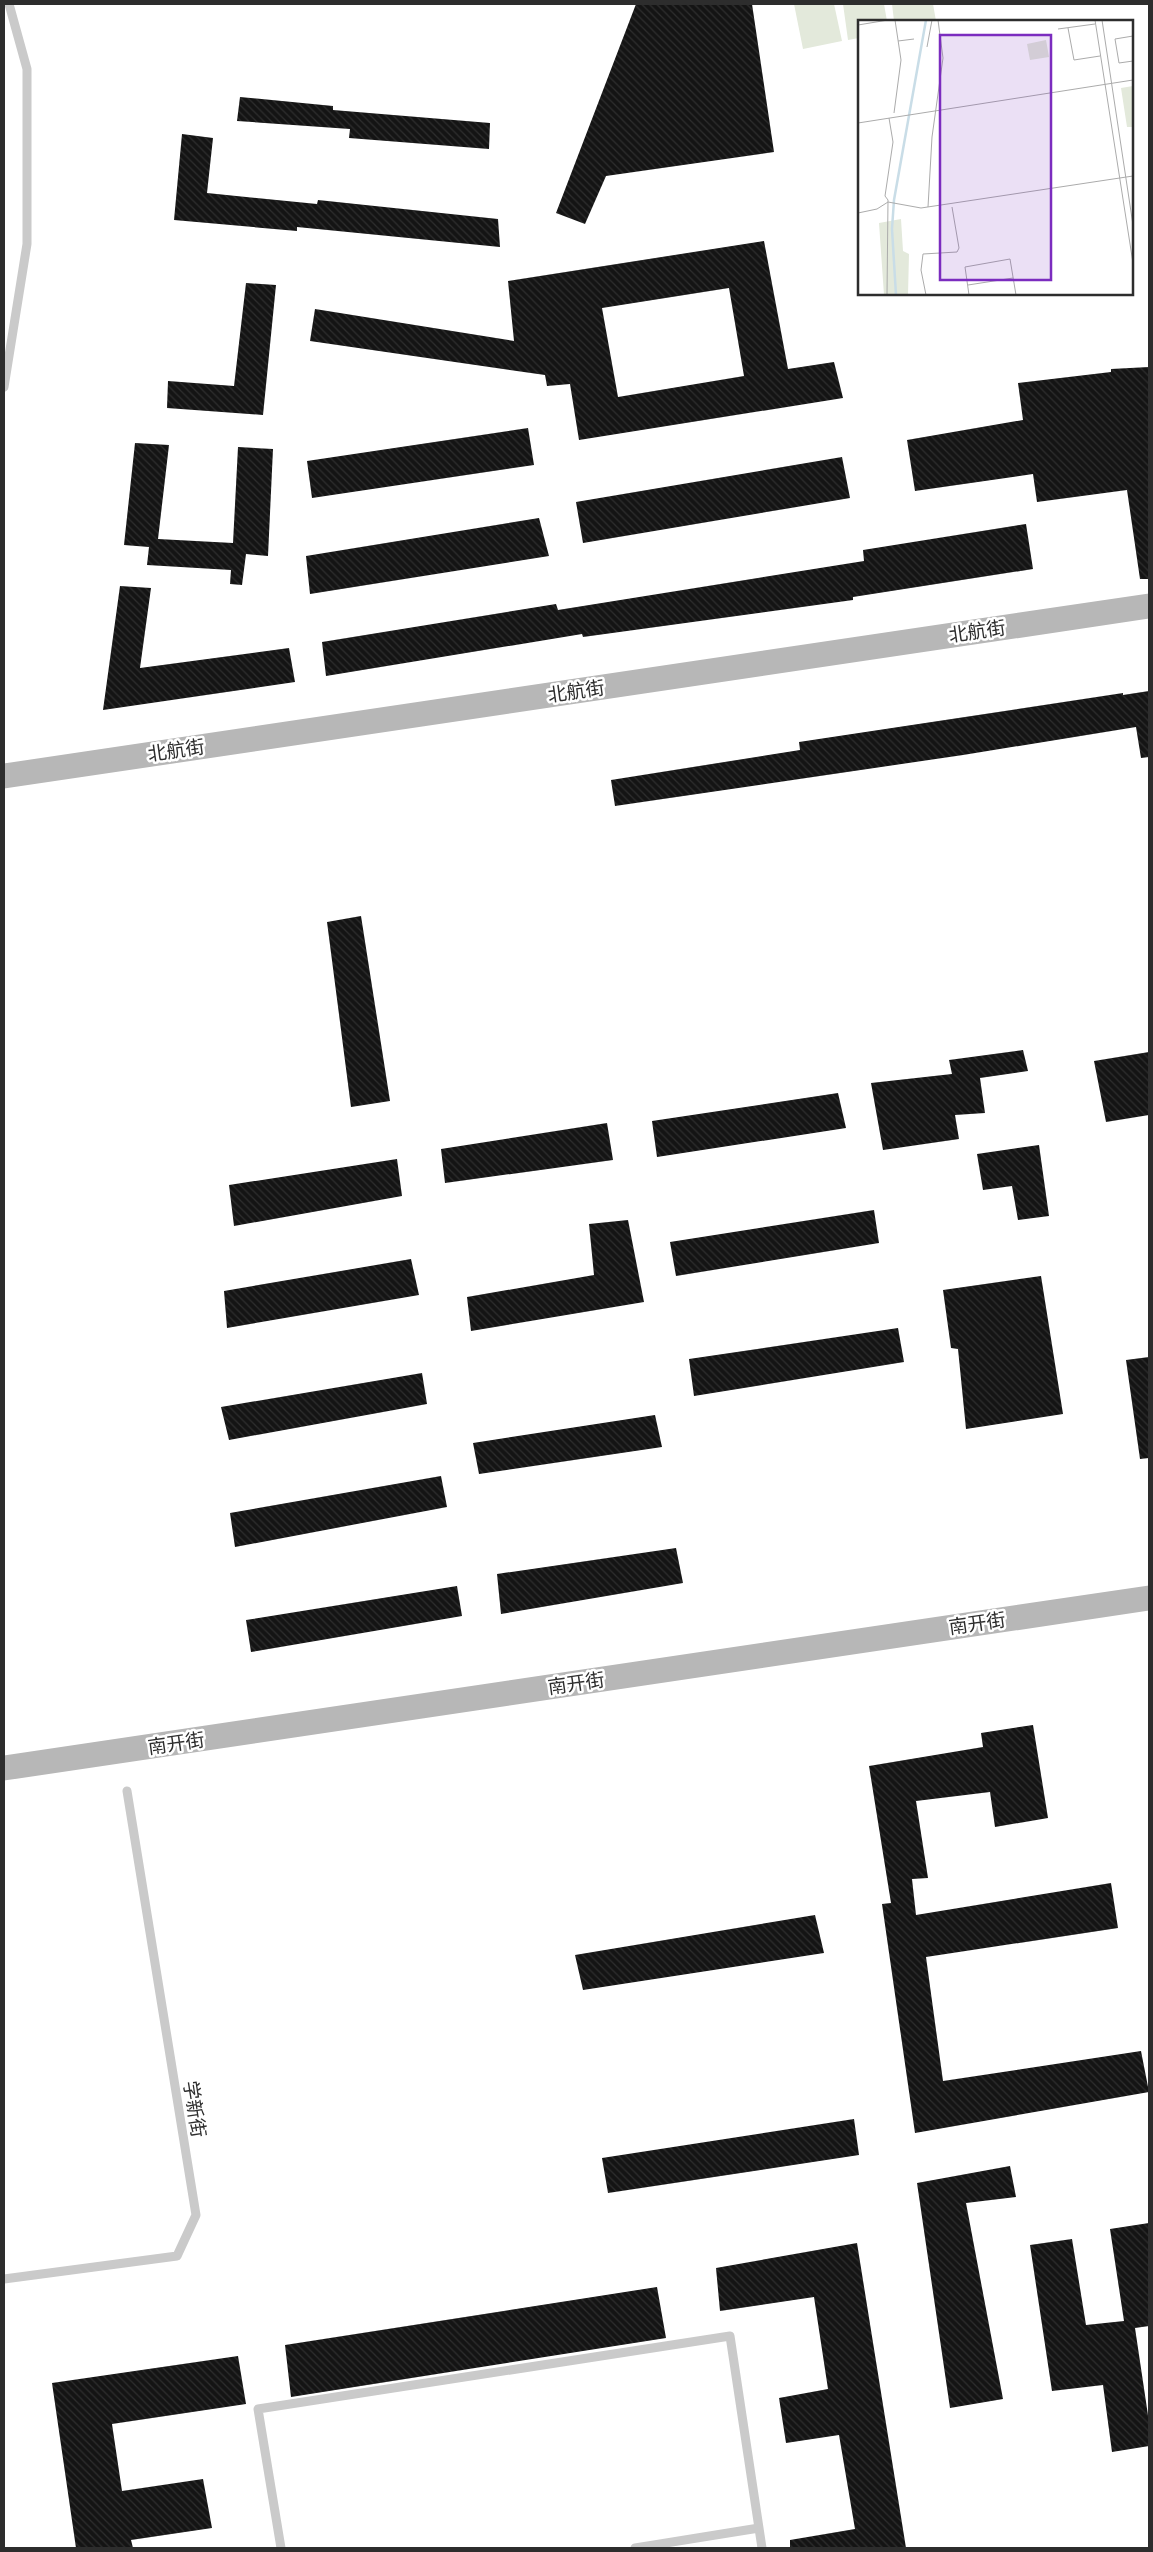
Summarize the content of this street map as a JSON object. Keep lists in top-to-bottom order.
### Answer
{
  "streets": {
    "street": ["北航街", "南开街"],
    "lane": ["学新街"]
  }
}
